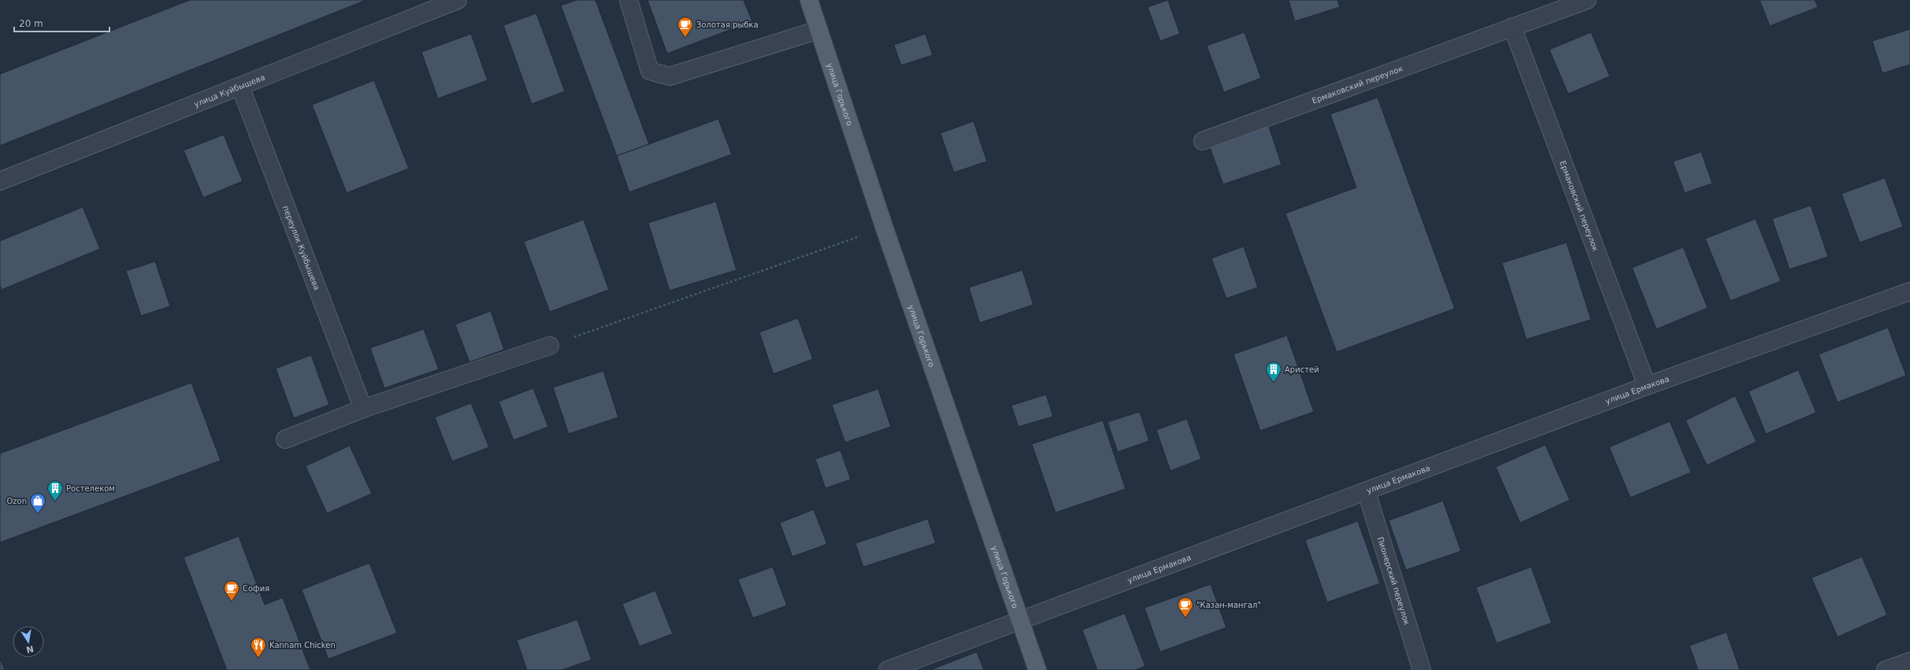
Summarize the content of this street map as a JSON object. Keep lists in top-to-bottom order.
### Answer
{
  "streets": {
    "main road": ["улица Горького"],
    "street": [
      "Ермаковский переулок",
      "улица Куйбышева",
      "переулок Куйбышева",
      "улица Ермакова",
      "Пионерский переулок"
    ]
  },
  "crossings": [
    ["Ермаковский переулок", "улица Ермакова"],
    ["улица Куйбышева", "переулок Куйбышева"],
    ["улица Горького", "улица Ермакова"],
    ["улица Ермакова", "Пионерский переулок"]
  ],
  "places": {
    "cafe": ["Золотая рыбка", "София", "\"Казан-мангал\""],
    "building": ["Аристей", "Ростелеком"],
    "shop": ["Ozon"],
    "restaurant": ["Kannam Chicken"]
  },
  "scale_bar": "20 m",
  "north": "bottom"
}
